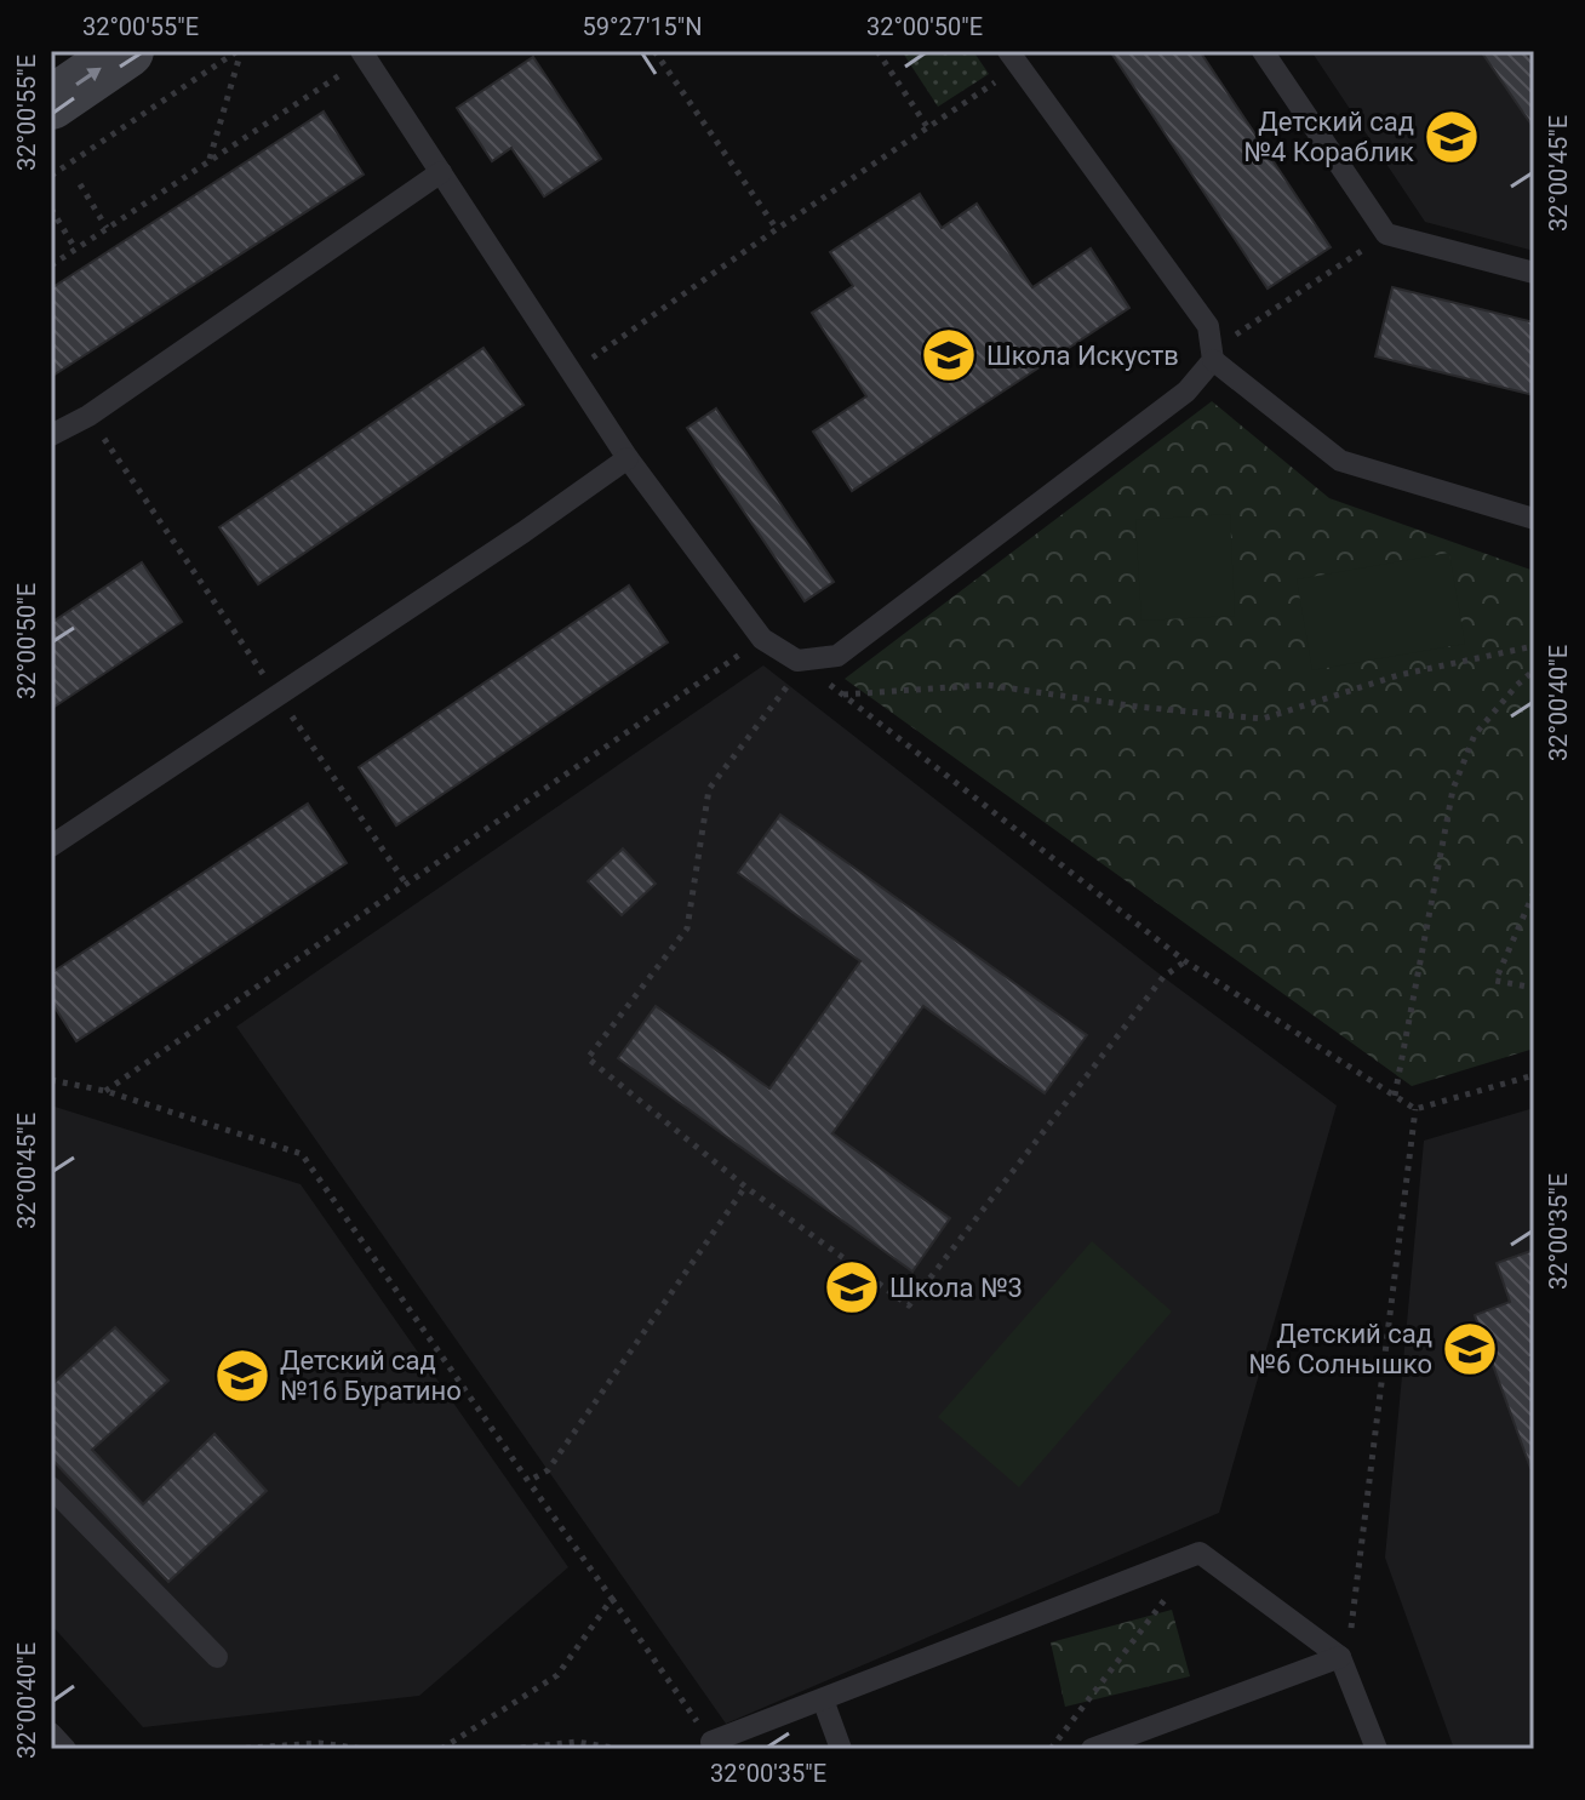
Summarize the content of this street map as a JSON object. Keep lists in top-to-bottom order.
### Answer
{
  "places": {
    "school or university": [
      "Детский сад №4 Кораблик",
      "Школа Искуств",
      "Школа №3",
      "Детский сад №6 Солнышко",
      "Детский сад №16 Буратино"
    ]
  },
  "coordinates": [
    "32°00'55\"E",
    "59°27'15\"N",
    "32°00'50\"E",
    "32°00'45\"E",
    "32°00'40\"E",
    "32°00'35\"E"
  ]
}
